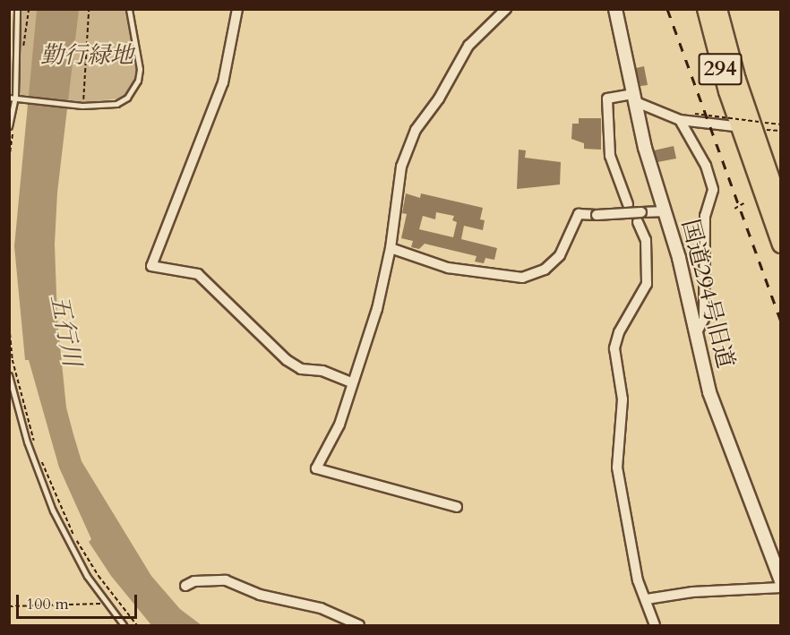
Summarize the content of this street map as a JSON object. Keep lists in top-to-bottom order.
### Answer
{
  "streets": {
    "highway": ["294"],
    "street": ["国道294号旧道"]
  },
  "water": ["五行川"],
  "parks": ["勤行緑地"],
  "scale_bar": "100 m"
}
